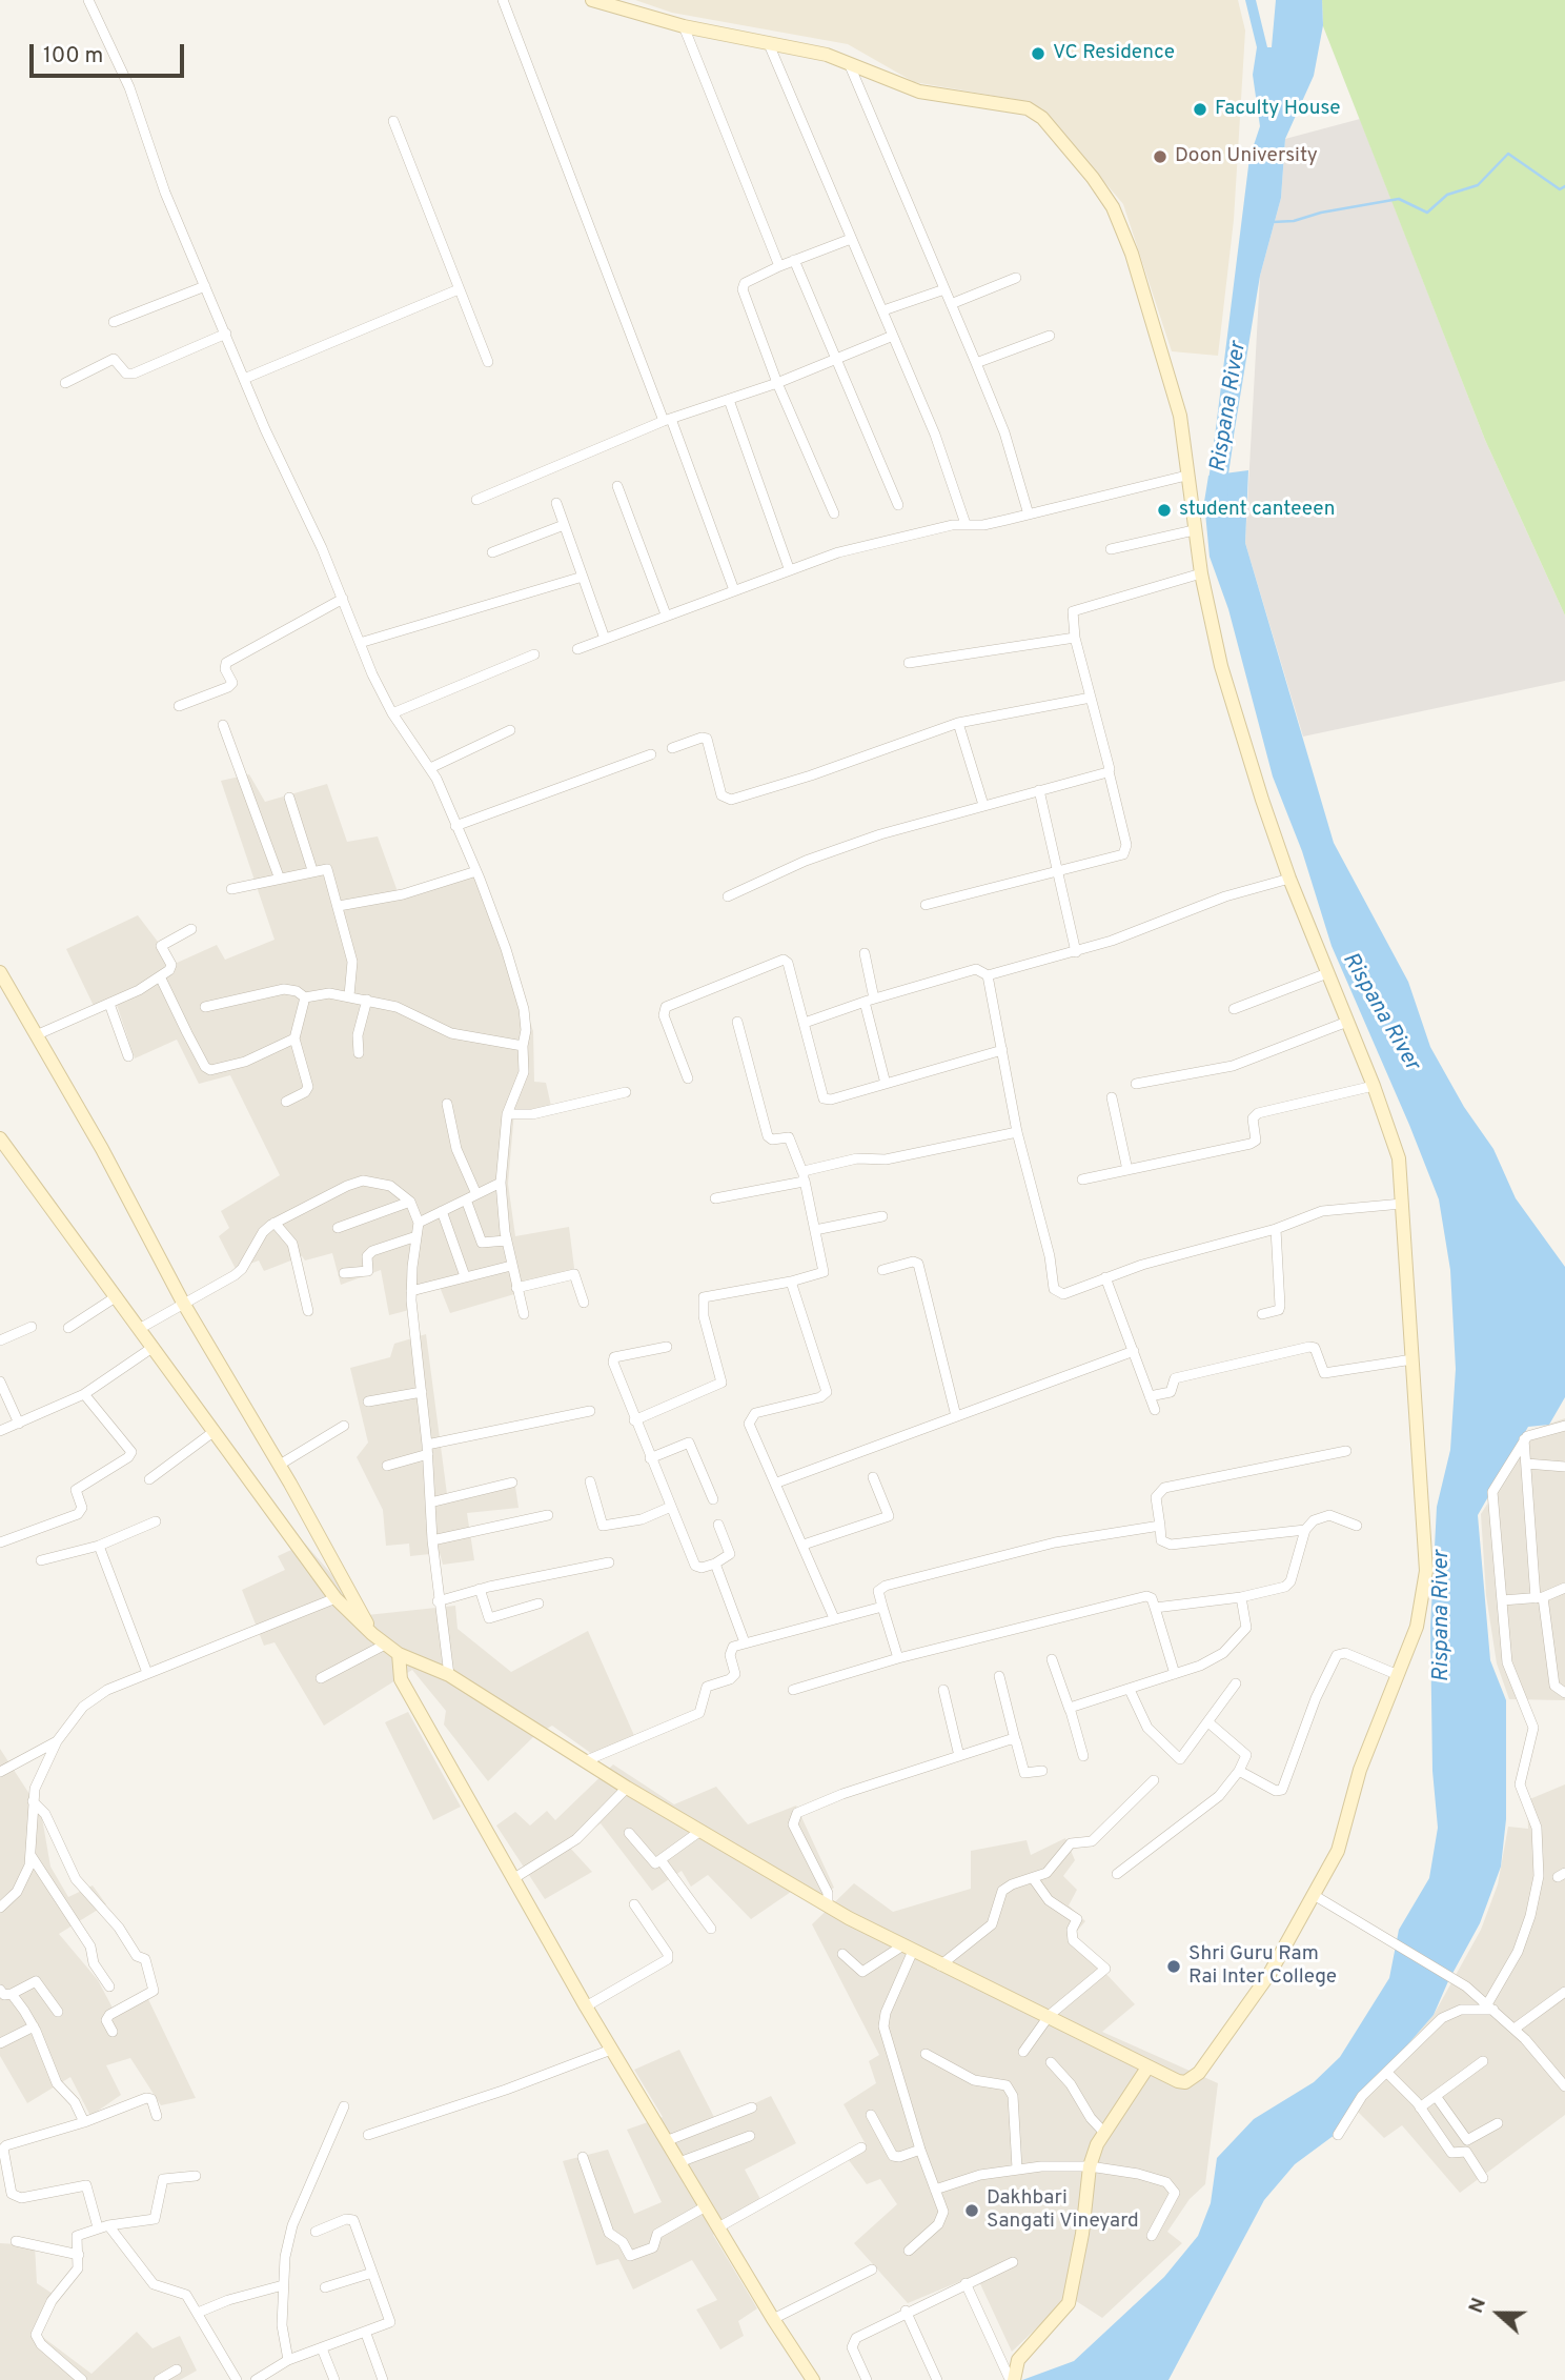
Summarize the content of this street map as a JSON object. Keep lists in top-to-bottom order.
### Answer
{
  "water": ["Rispana River"],
  "places": [
    "VC Residence",
    "Faculty House",
    "Doon University",
    "student canteeen",
    "Shri Guru Ram Rai Inter College",
    "Dakhbari Sangati Vineyard"
  ],
  "scale_bar": "100 m",
  "north": "left"
}
